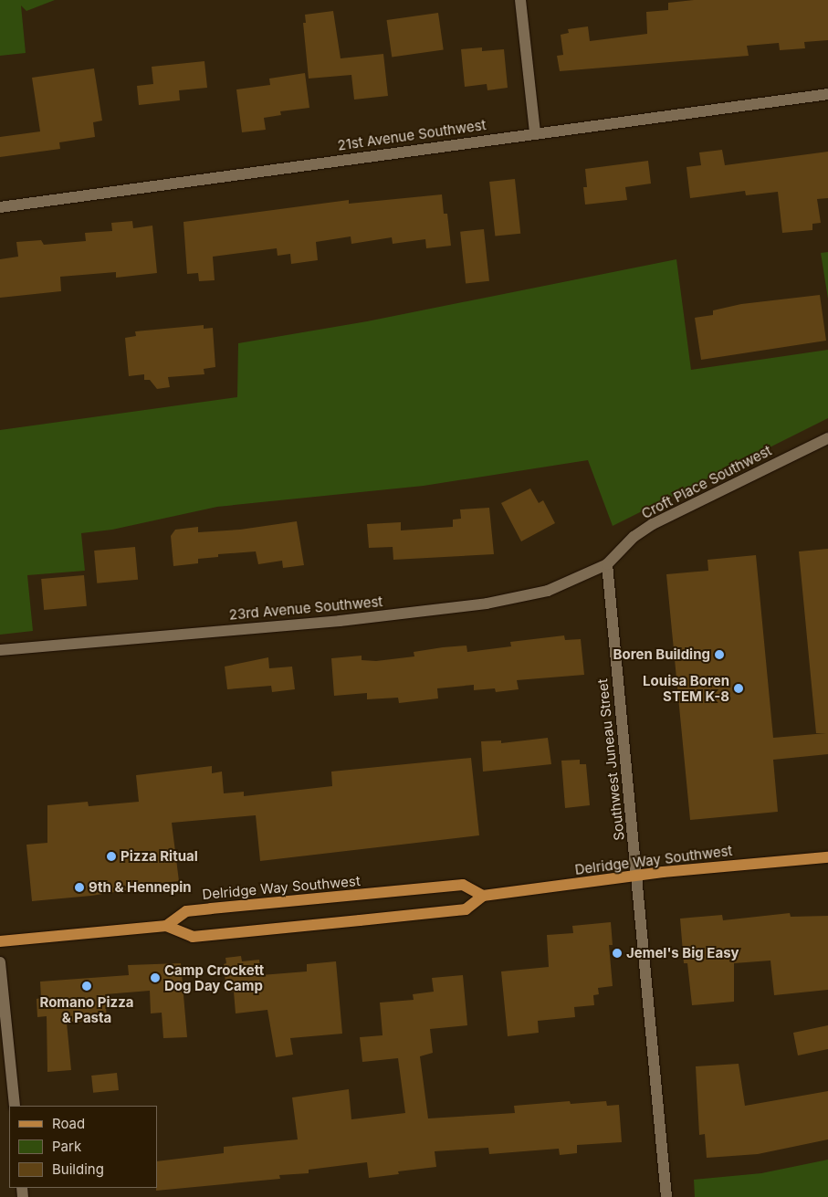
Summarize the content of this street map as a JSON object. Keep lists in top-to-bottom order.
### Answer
{
  "streets": {
    "main road": ["Delridge Way Southwest"],
    "street": [
      "21st Avenue Southwest",
      "Croft Place Southwest",
      "23rd Avenue Southwest",
      "Southwest Juneau Street"
    ]
  },
  "crossings": [
    ["Croft Place Southwest", "23rd Avenue Southwest"],
    ["Croft Place Southwest", "Southwest Juneau Street"],
    ["23rd Avenue Southwest", "Southwest Juneau Street"],
    ["Southwest Juneau Street", "Delridge Way Southwest"]
  ],
  "places": [
    "Boren Building",
    "Louisa Boren STEM K-8",
    "Pizza Ritual",
    "9th & Hennepin",
    "Jemel's Big Easy",
    "Camp Crockett Dog Day Camp",
    "Romano Pizza & Pasta"
  ],
  "legend": ["Road", "Park", "Building"]
}
